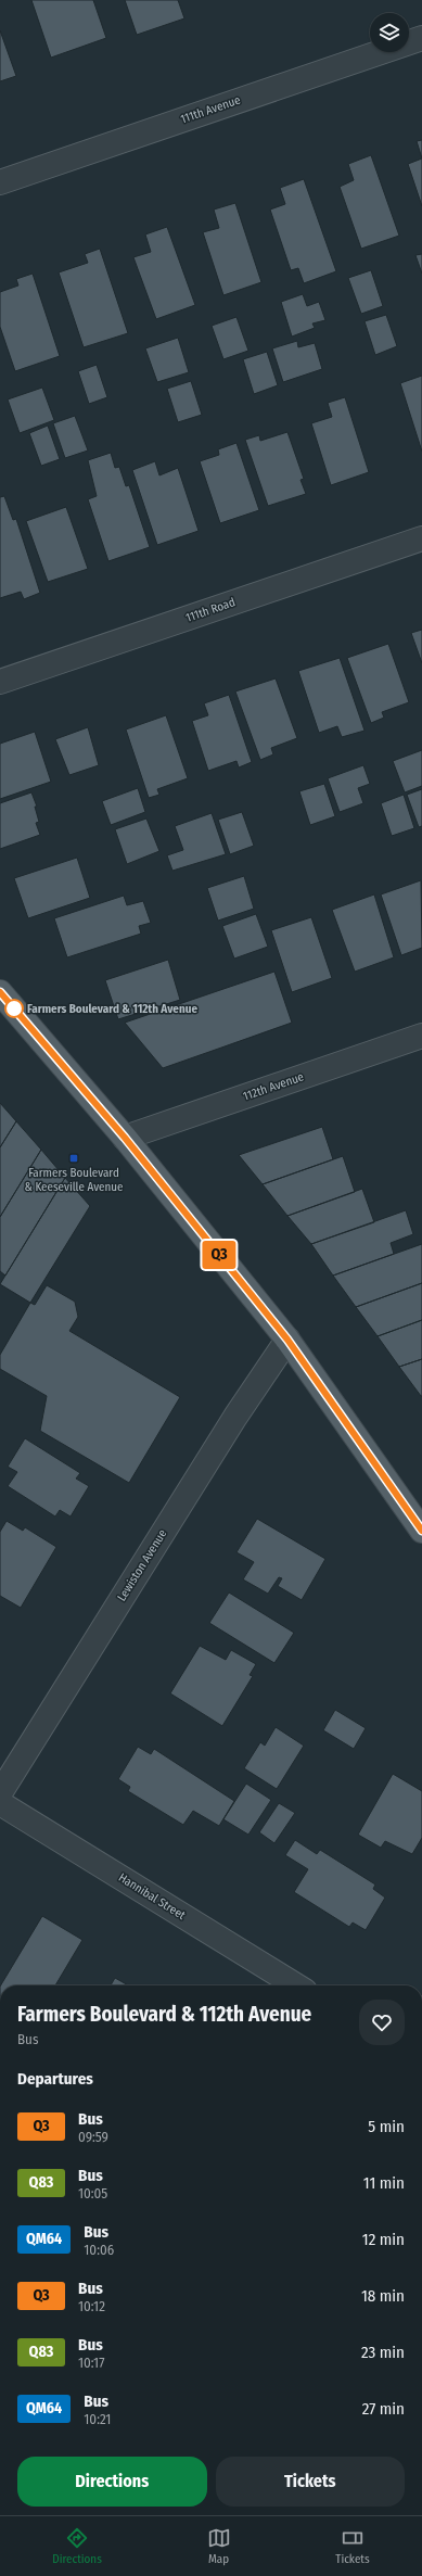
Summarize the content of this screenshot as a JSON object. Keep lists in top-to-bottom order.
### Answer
{
  "streets": {
    "street": [
      "111th Avenue",
      "111th Road",
      "112th Avenue",
      "Lewiston Avenue",
      "Hannibal Street"
    ]
  },
  "places": {
    "other": ["Farmers Boulevard & 112th Avenue"],
    "transit": ["Farmers Boulevard & Keeseville Avenue"]
  },
  "lines": ["bus line Q3"],
  "page": {
    "on_map": "Q3",
    "heading": [
      ["Farmers Boulevard & 112th Avenue", "Bus"],
      "Departures"
    ],
    "list": [
      {
        "mark": "Q3",
        "name": "Bus",
        "note": "09:59",
        "value": "5 min"
      },
      {
        "mark": "Q83",
        "name": "Bus",
        "note": "10:05",
        "value": "11 min"
      },
      {
        "mark": "QM64",
        "name": "Bus",
        "note": "10:06",
        "value": "12 min"
      },
      {
        "mark": "Q3",
        "name": "Bus",
        "note": "10:12",
        "value": "18 min"
      },
      {
        "mark": "Q83",
        "name": "Bus",
        "note": "10:17",
        "value": "23 min"
      },
      {
        "mark": "QM64",
        "name": "Bus",
        "note": "10:21",
        "value": "27 min"
      }
    ],
    "buttons": ["Directions", "Tickets"],
    "tabs": ["Directions", "Map", "Tickets"]
  }
}
